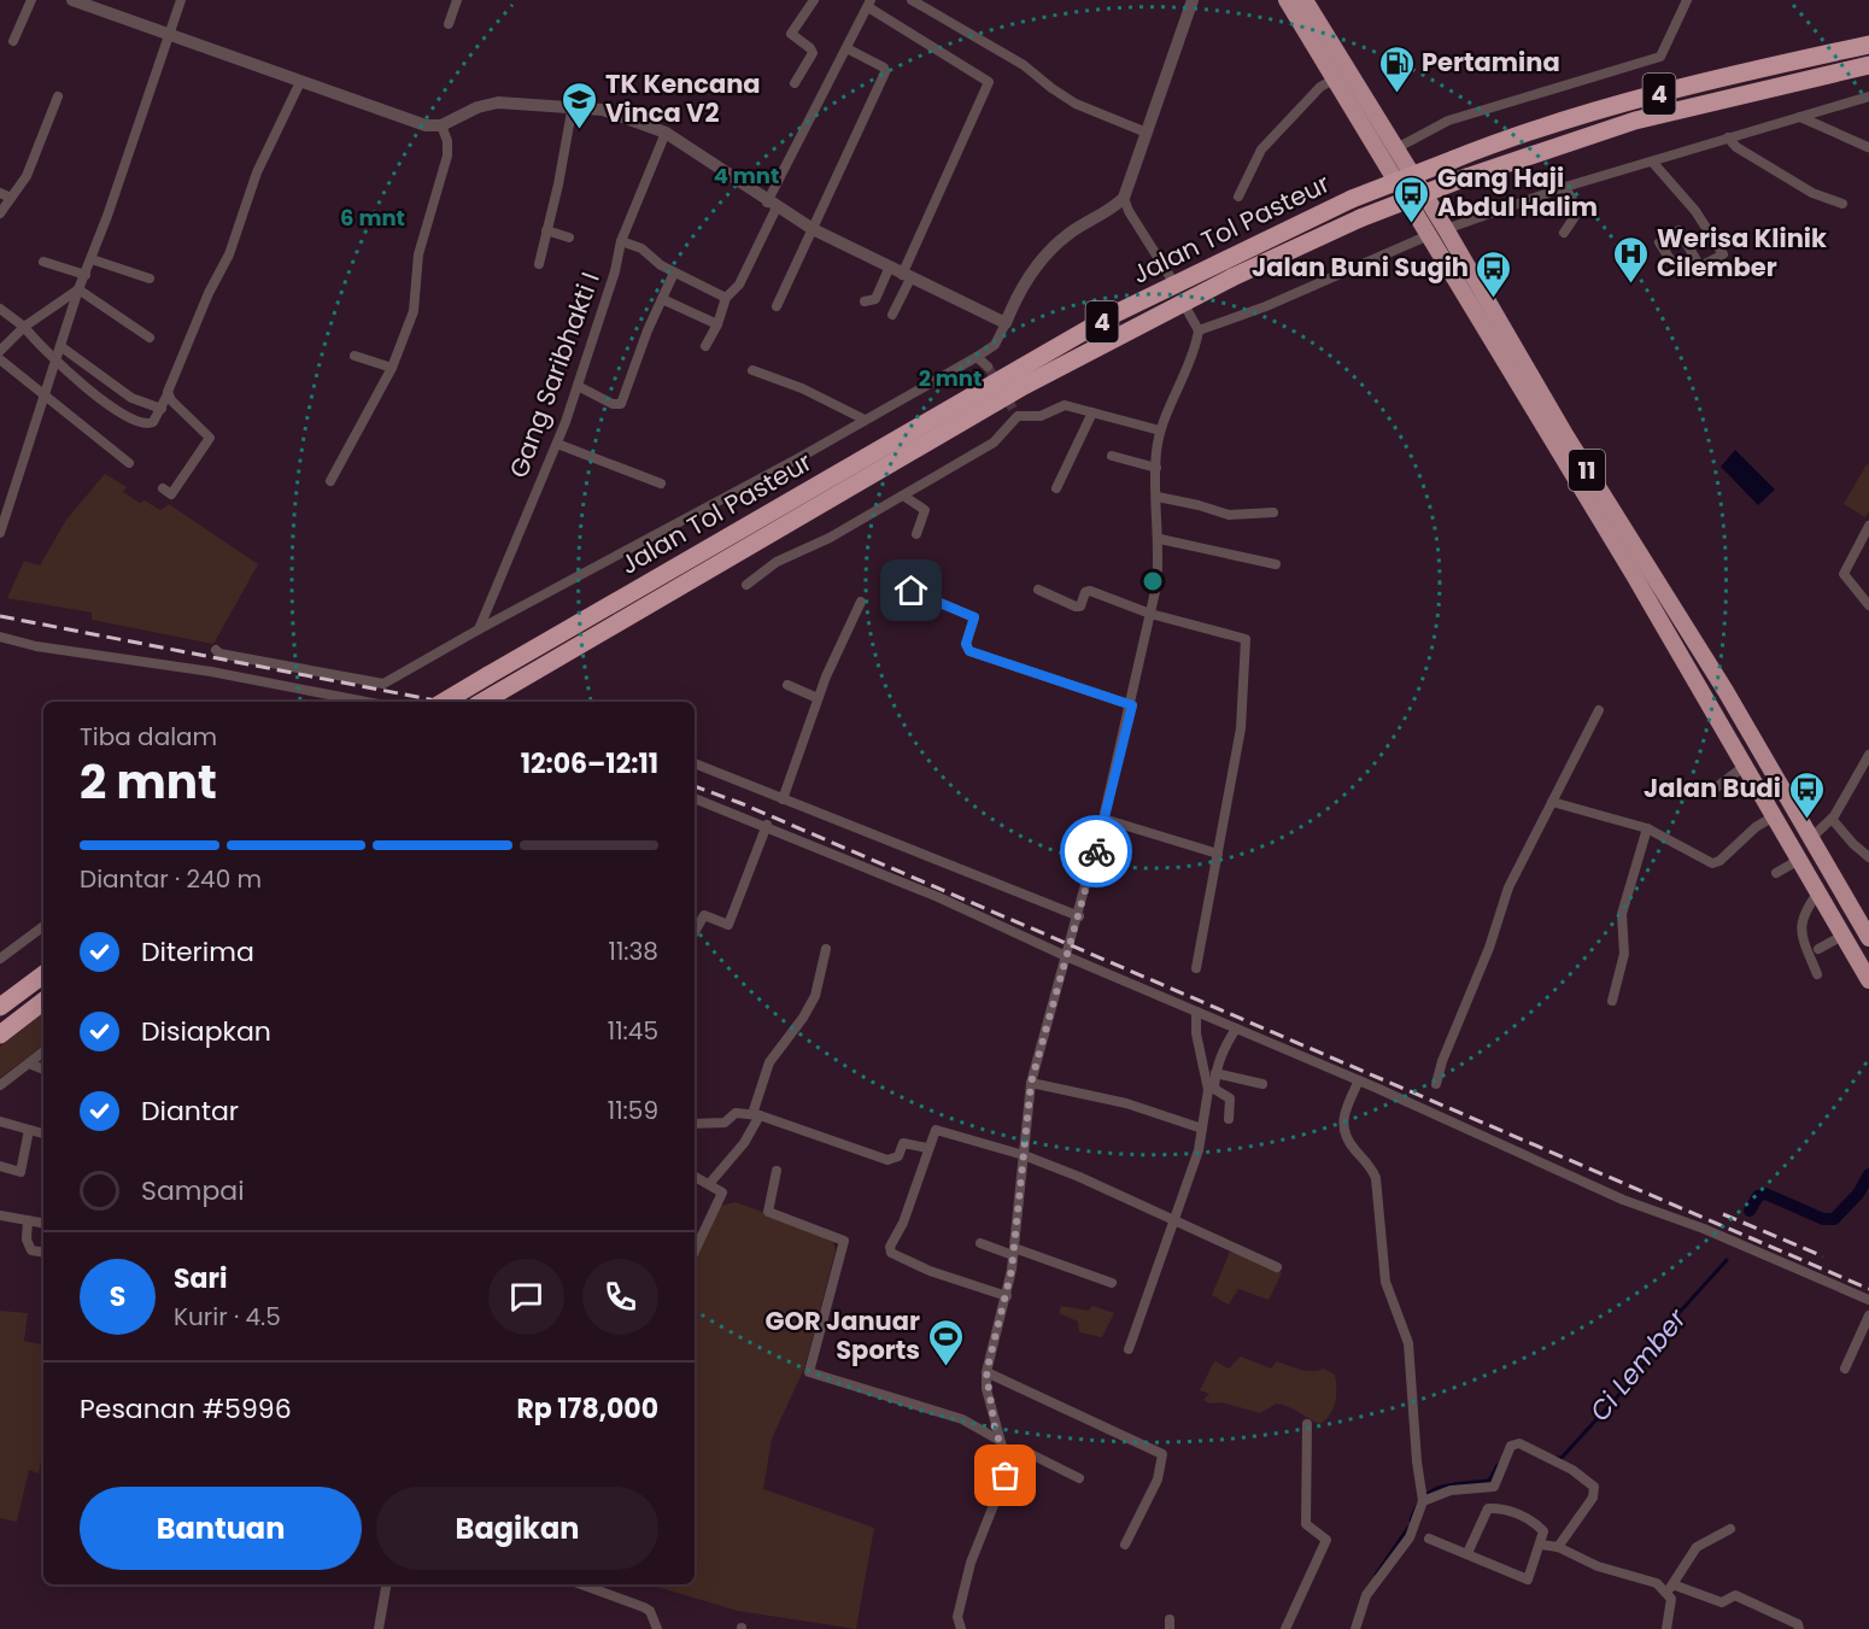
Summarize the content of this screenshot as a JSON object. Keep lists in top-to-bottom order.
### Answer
{
  "streets": {
    "highway": ["4", "Jalan Tol Pasteur", "11"],
    "street": ["Gang Saribhakti I"]
  },
  "water": ["Ci Lember"],
  "places": {
    "fuel station": ["Pertamina"],
    "school or university": ["TK Kencana Vinca V2"],
    "bus stop": ["Gang Haji Abdul Halim", "Jalan Buni Sugih", "Jalan Budi"],
    "hospital": ["Werisa Klinik Cilember"],
    "sports": ["GOR Januar Sports"]
  },
  "page": {
    "heading": ["2 mnt", "Tiba dalam", "12:06–12:11"],
    "panel": [
      "Sari",
      "Kurir · 4.5",
      "Pesanan #5996",
      "Rp 178,000"
    ],
    "bar": "Diantar · 240 m",
    "list": [
      ["Diterima", "11:38"],
      ["Disiapkan", "11:45"],
      ["Diantar", "11:59"],
      "Sampai"
    ],
    "round": "S",
    "buttons": ["Bantuan", "Bagikan"]
  },
  "rings": ["4 mnt", "6 mnt", "2 mnt"]
}
